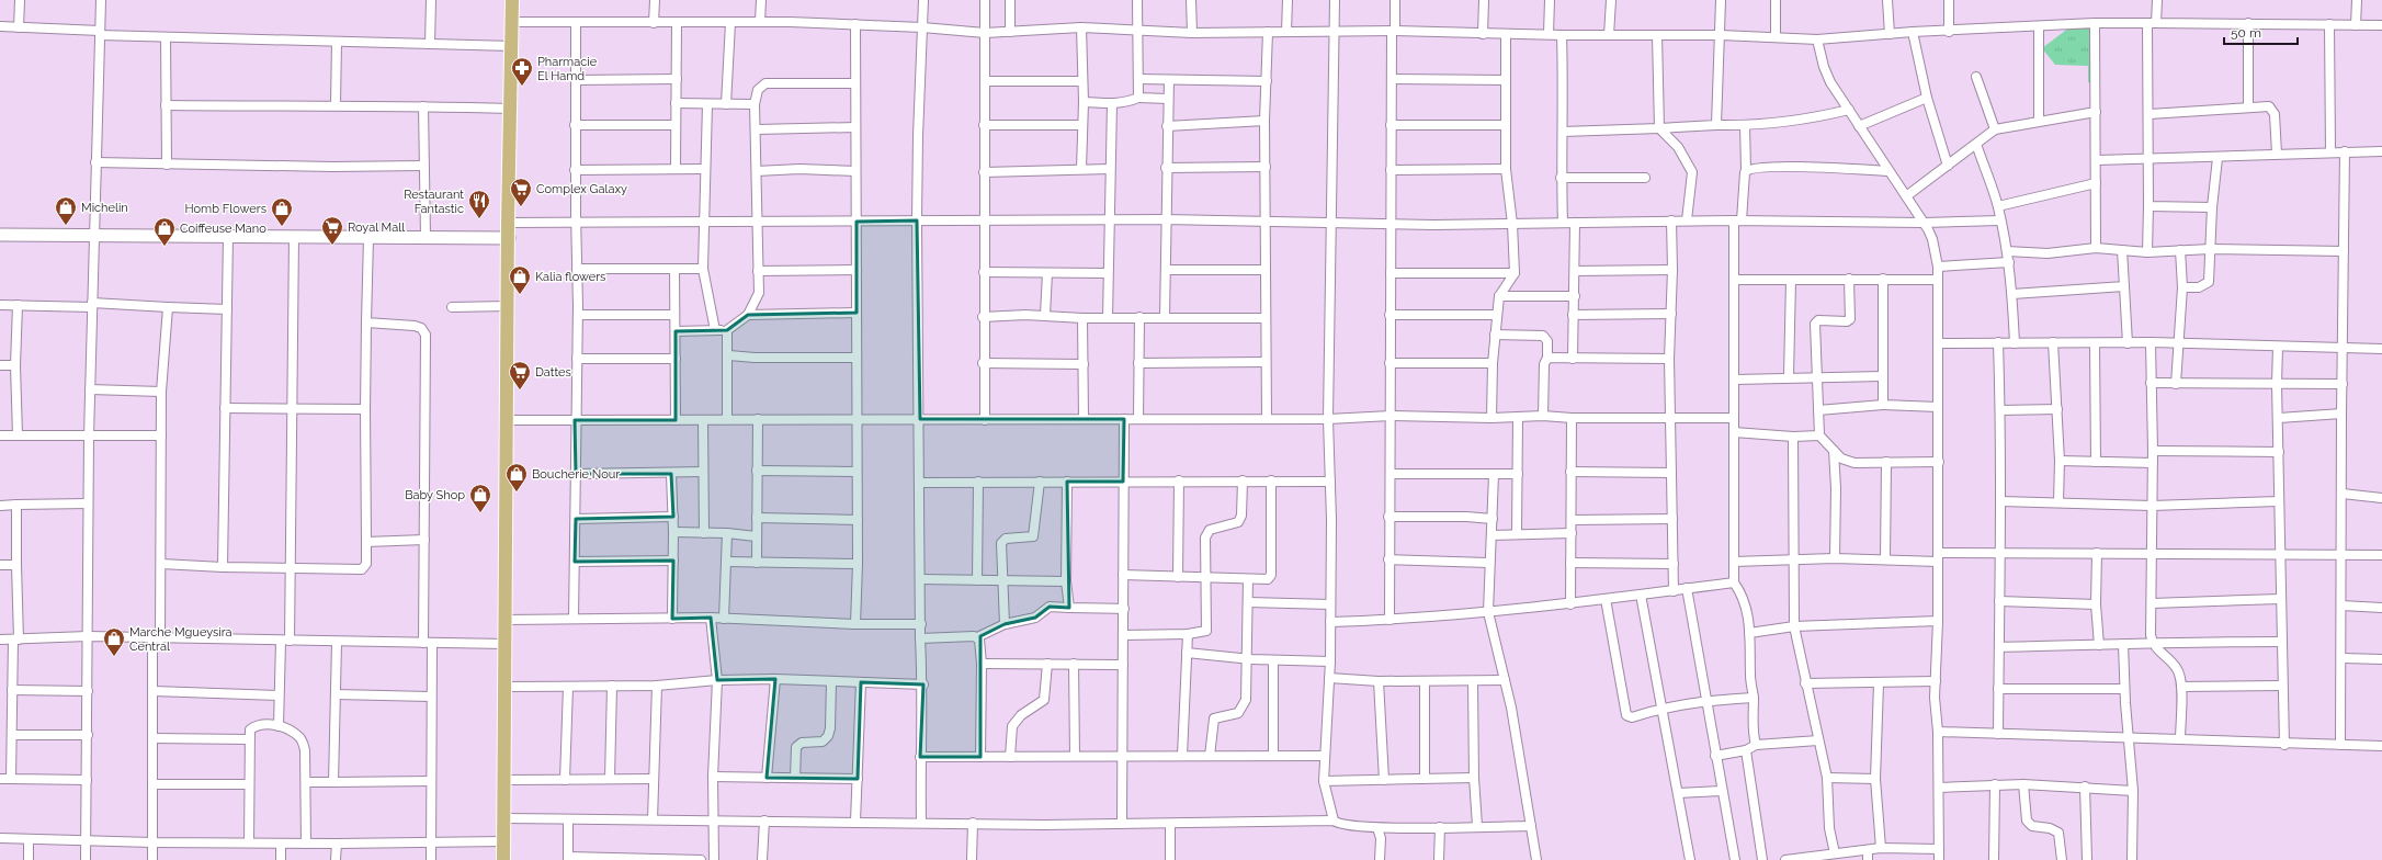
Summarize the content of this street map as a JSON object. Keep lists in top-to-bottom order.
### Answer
{
  "places": {
    "pharmacy": ["Pharmacie El Hamd"],
    "supermarket": ["Complex Galaxy", "Royal Mall", "Dattes"],
    "restaurant": ["Restaurant Fantastic"],
    "shop": [
      "Michelin",
      "Homb Flowers",
      "Coiffeuse Mano",
      "Kalia flowers",
      "Boucherie Nour",
      "Baby Shop",
      "Marche Mgueysira Central"
    ]
  },
  "scale_bar": "50 m"
}
